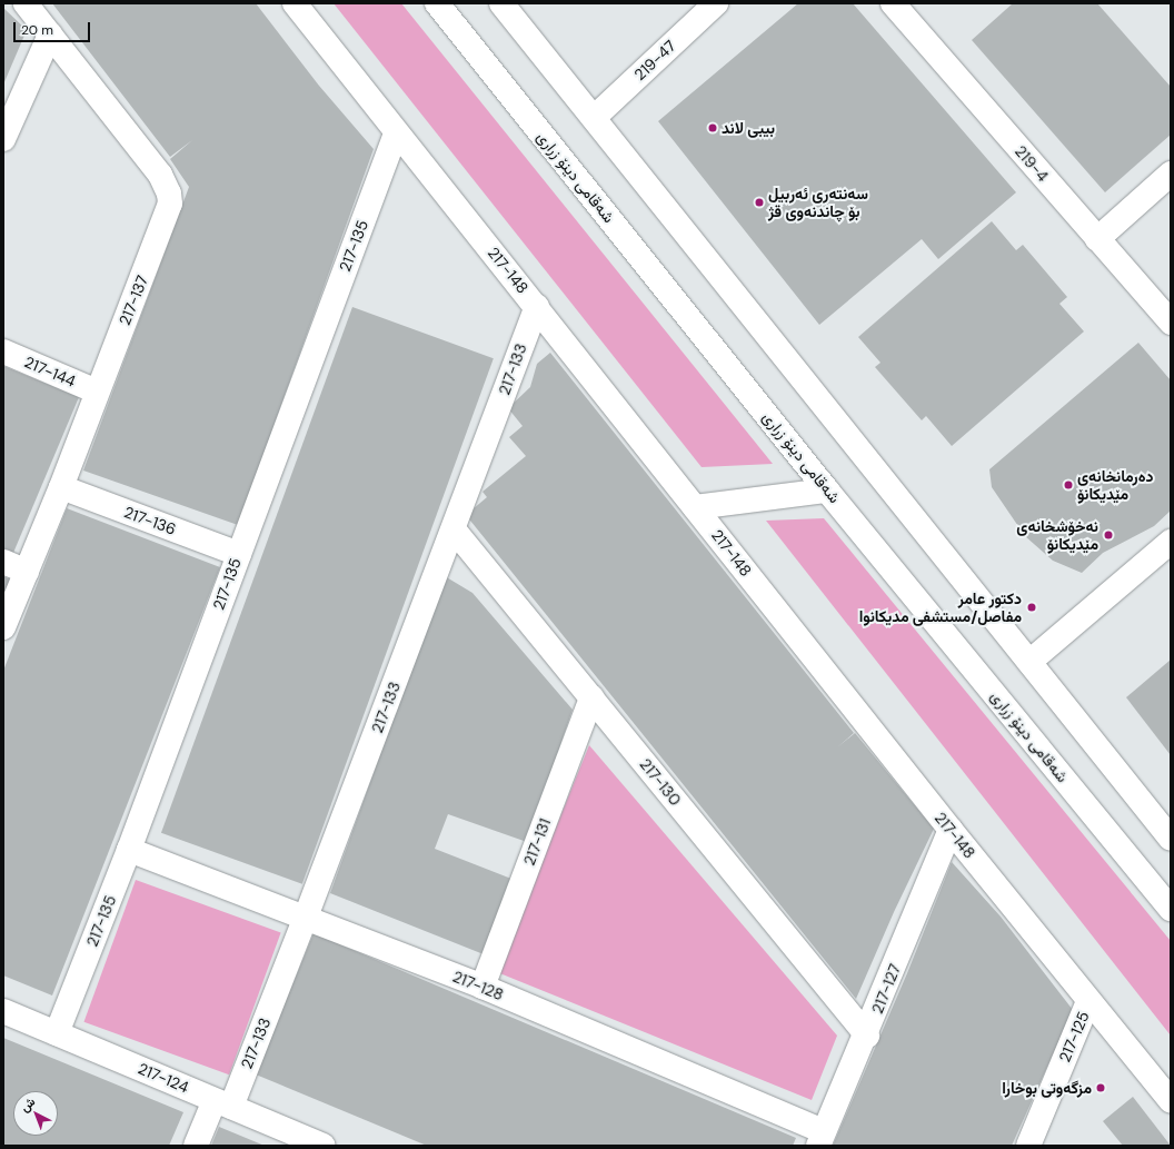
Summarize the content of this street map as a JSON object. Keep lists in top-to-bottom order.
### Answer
{
  "streets": {
    "street": [
      "219-47",
      "219-4",
      "شەقامی دینۆ زراری",
      "217-135",
      "217-148",
      "217-137",
      "217-133",
      "217-144",
      "217-136",
      "217-130",
      "217-131",
      "217-128",
      "217-127",
      "217-125",
      "217-124"
    ]
  },
  "crossings": [
    ["217-135", "217-148"],
    ["217-135", "217-136"],
    ["217-135", "217-128"],
    ["217-135", "217-124"],
    ["217-148", "217-133"],
    ["217-148", "217-127"],
    ["217-148", "217-125"],
    ["217-137", "217-144"],
    ["217-137", "217-136"],
    ["217-133", "217-130"],
    ["217-133", "217-128"],
    ["217-133", "217-124"],
    ["217-130", "217-131"],
    ["217-130", "217-127"],
    ["217-131", "217-128"],
    ["217-128", "217-127"]
  ],
  "places": [
    "بيبى لاند",
    "سەنتەری ئەربیل بۆ چاندنەوی قژ",
    "دەرمانخانەی مێدیکانۆ",
    "نەخۆشخانەی مێدیکانۆ",
    "دكتور عامر مفاصل/مستشفى مديكانوا",
    "مزگەوتی بوخارا"
  ],
  "scale_bar": "20 m",
  "north": "top left"
}
